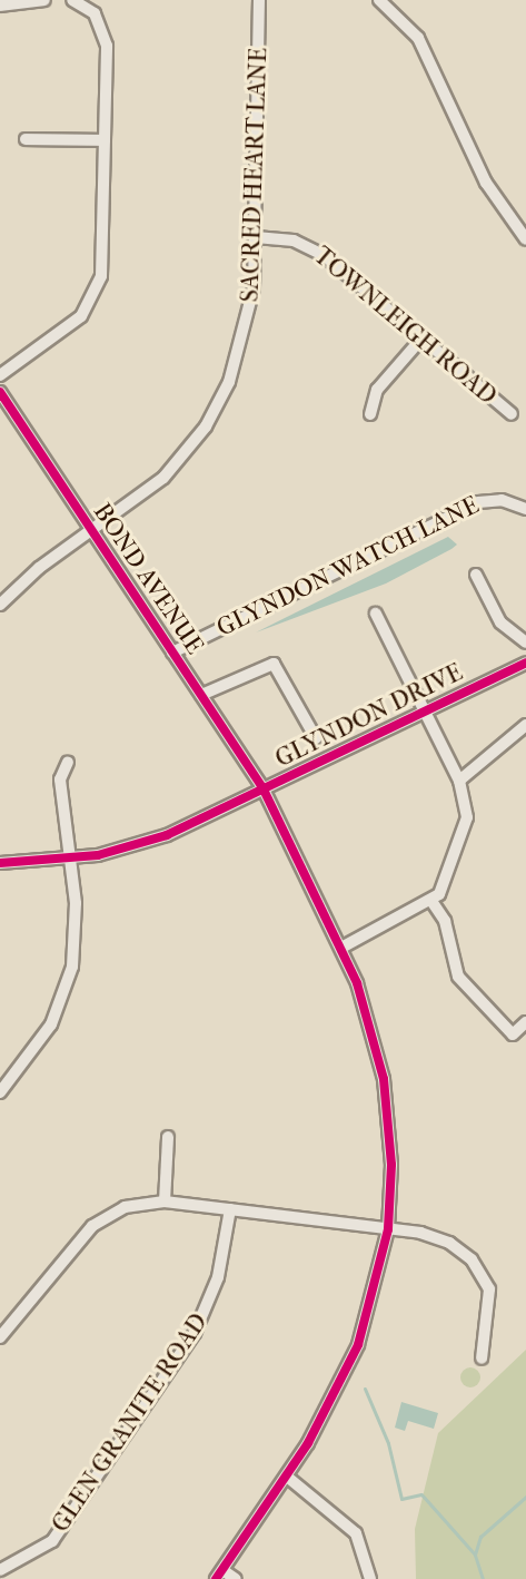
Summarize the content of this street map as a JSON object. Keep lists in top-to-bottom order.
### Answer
{
  "streets": {
    "street": [
      "SACRED HEART LANE",
      "TOWNLEIGH ROAD",
      "GLYNDON WATCH LANE",
      "BOND AVENUE",
      "GLYNDON DRIVE",
      "GLEN GRANITE ROAD"
    ]
  },
  "crossings": [
    ["SACRED HEART LANE", "TOWNLEIGH ROAD"],
    ["SACRED HEART LANE", "BOND AVENUE"],
    ["GLYNDON WATCH LANE", "BOND AVENUE"],
    ["BOND AVENUE", "GLYNDON DRIVE"]
  ]
}
